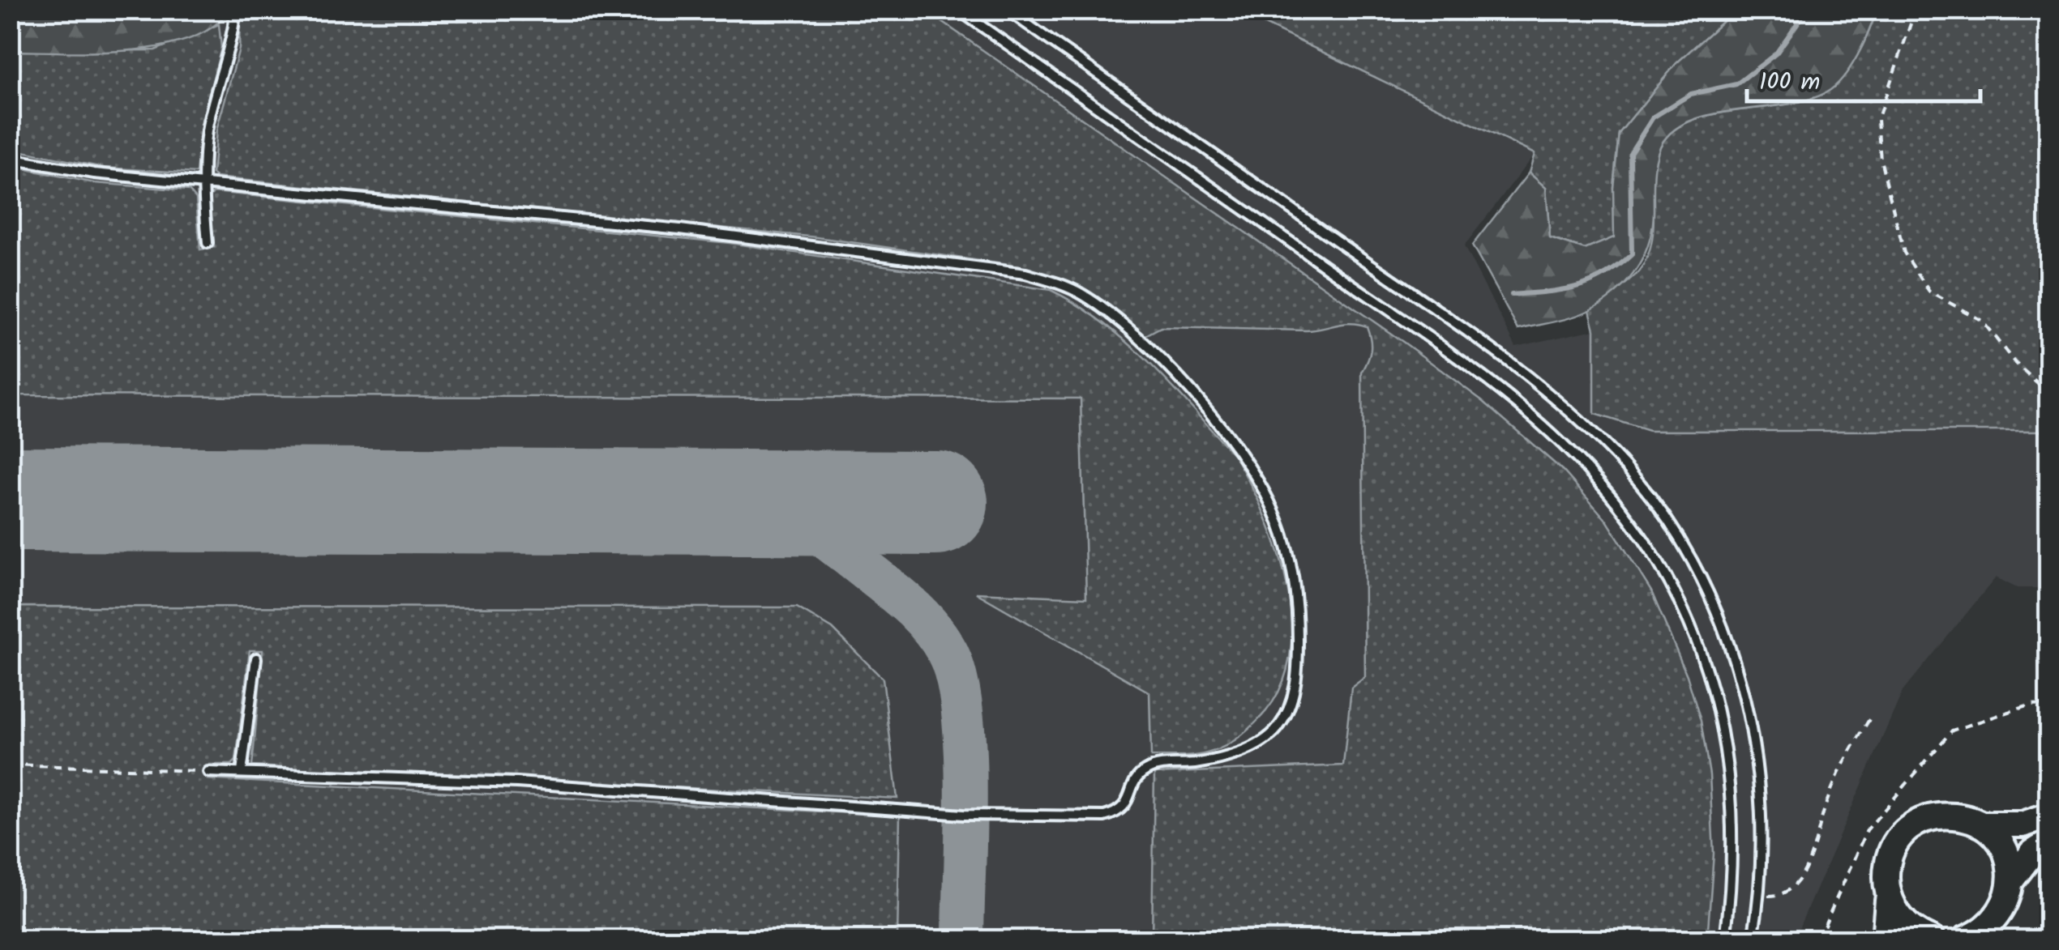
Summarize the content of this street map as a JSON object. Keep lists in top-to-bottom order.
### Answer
{
  "scale_bar": "100 m"
}
